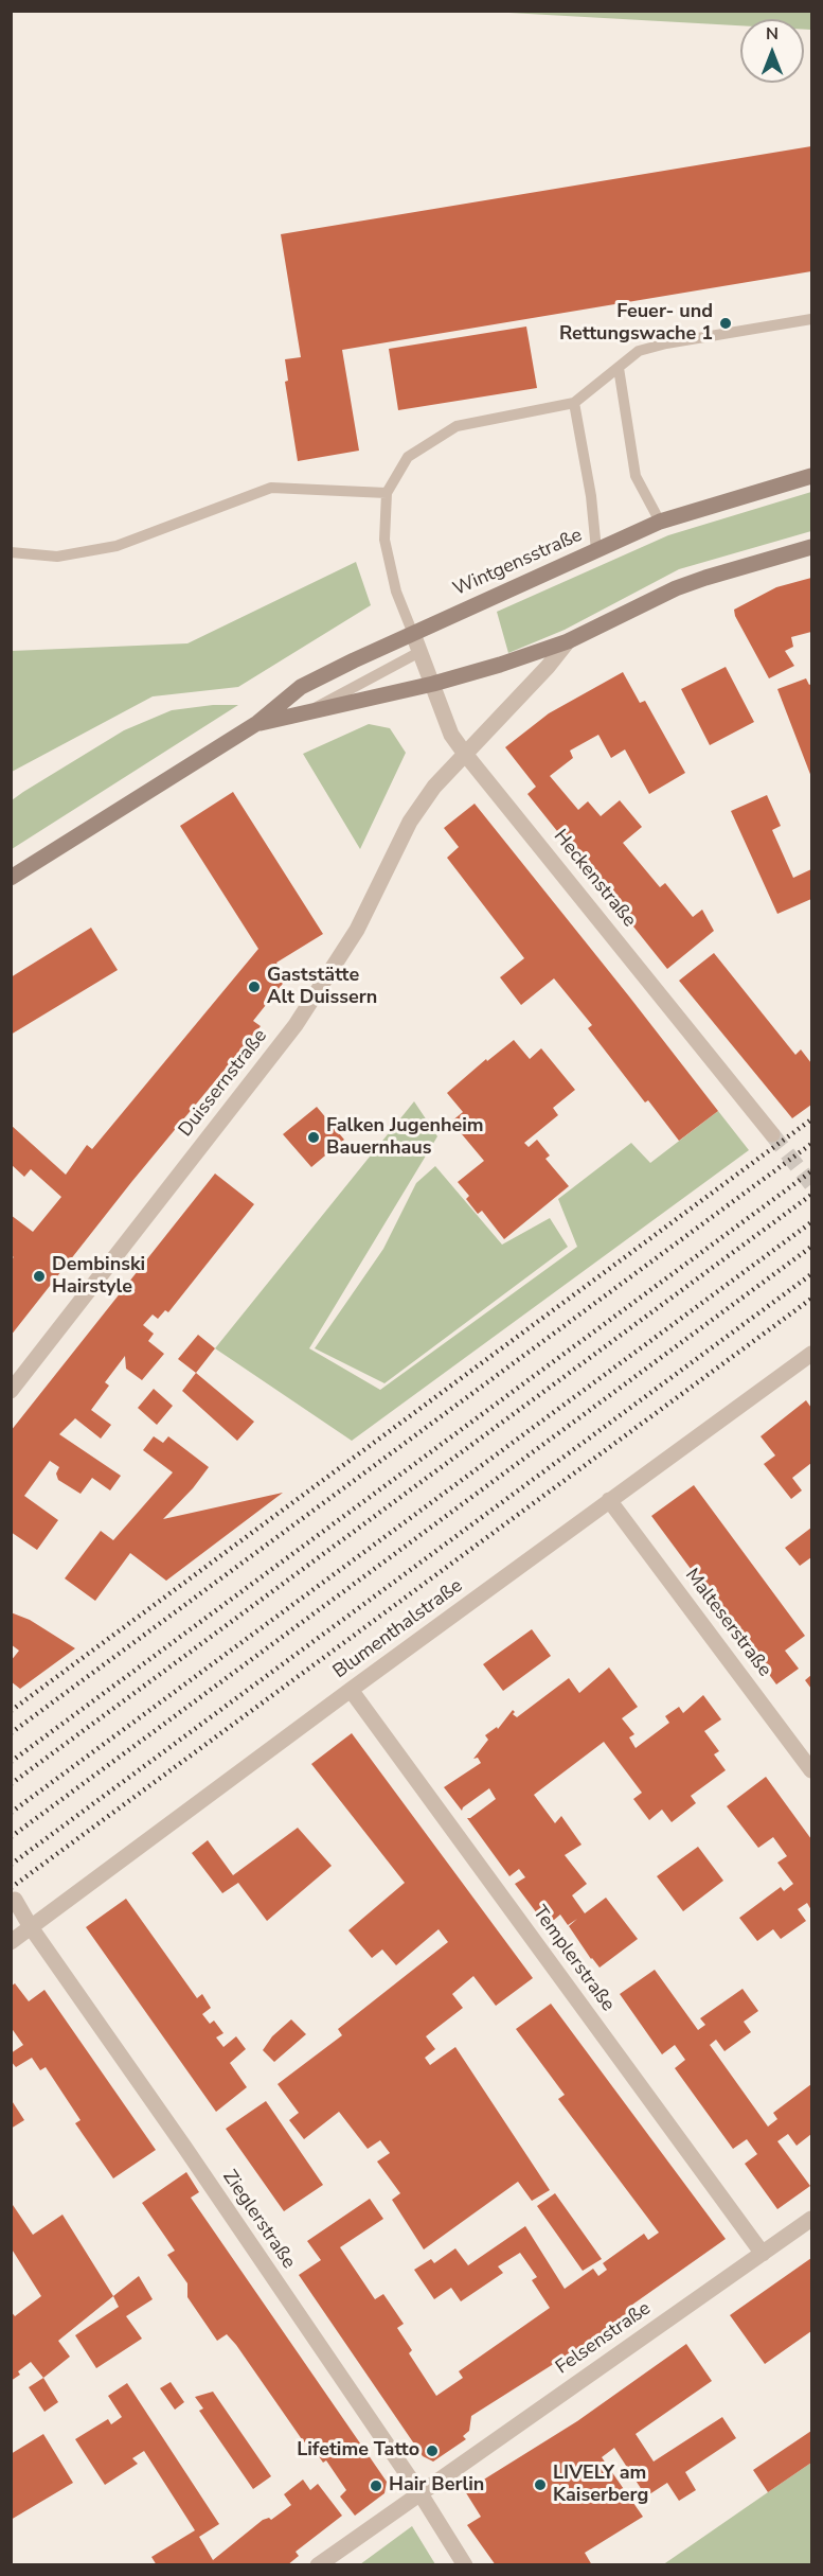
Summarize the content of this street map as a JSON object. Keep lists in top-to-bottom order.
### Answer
{
  "streets": {
    "main road": ["Wintgensstraße"],
    "street": [
      "Heckenstraße",
      "Duissernstraße",
      "Malteserstraße",
      "Blumenthalstraße",
      "Templerstraße",
      "Zieglerstraße",
      "Felsenstraße"
    ]
  },
  "crossings": [
    ["Wintgensstraße", "Heckenstraße"],
    ["Wintgensstraße", "Duissernstraße"],
    ["Heckenstraße", "Duissernstraße"],
    ["Malteserstraße", "Blumenthalstraße"],
    ["Blumenthalstraße", "Templerstraße"],
    ["Blumenthalstraße", "Zieglerstraße"],
    ["Templerstraße", "Felsenstraße"],
    ["Zieglerstraße", "Felsenstraße"]
  ],
  "places": [
    "Feuer- und Rettungswache 1",
    "Gaststätte Alt Duissern",
    "Falken Jugenheim Bauernhaus",
    "Dembinski Hairstyle",
    "Lifetime Tatto",
    "LIVELY am Kaiserberg",
    "Hair Berlin"
  ],
  "north": "top"
}
